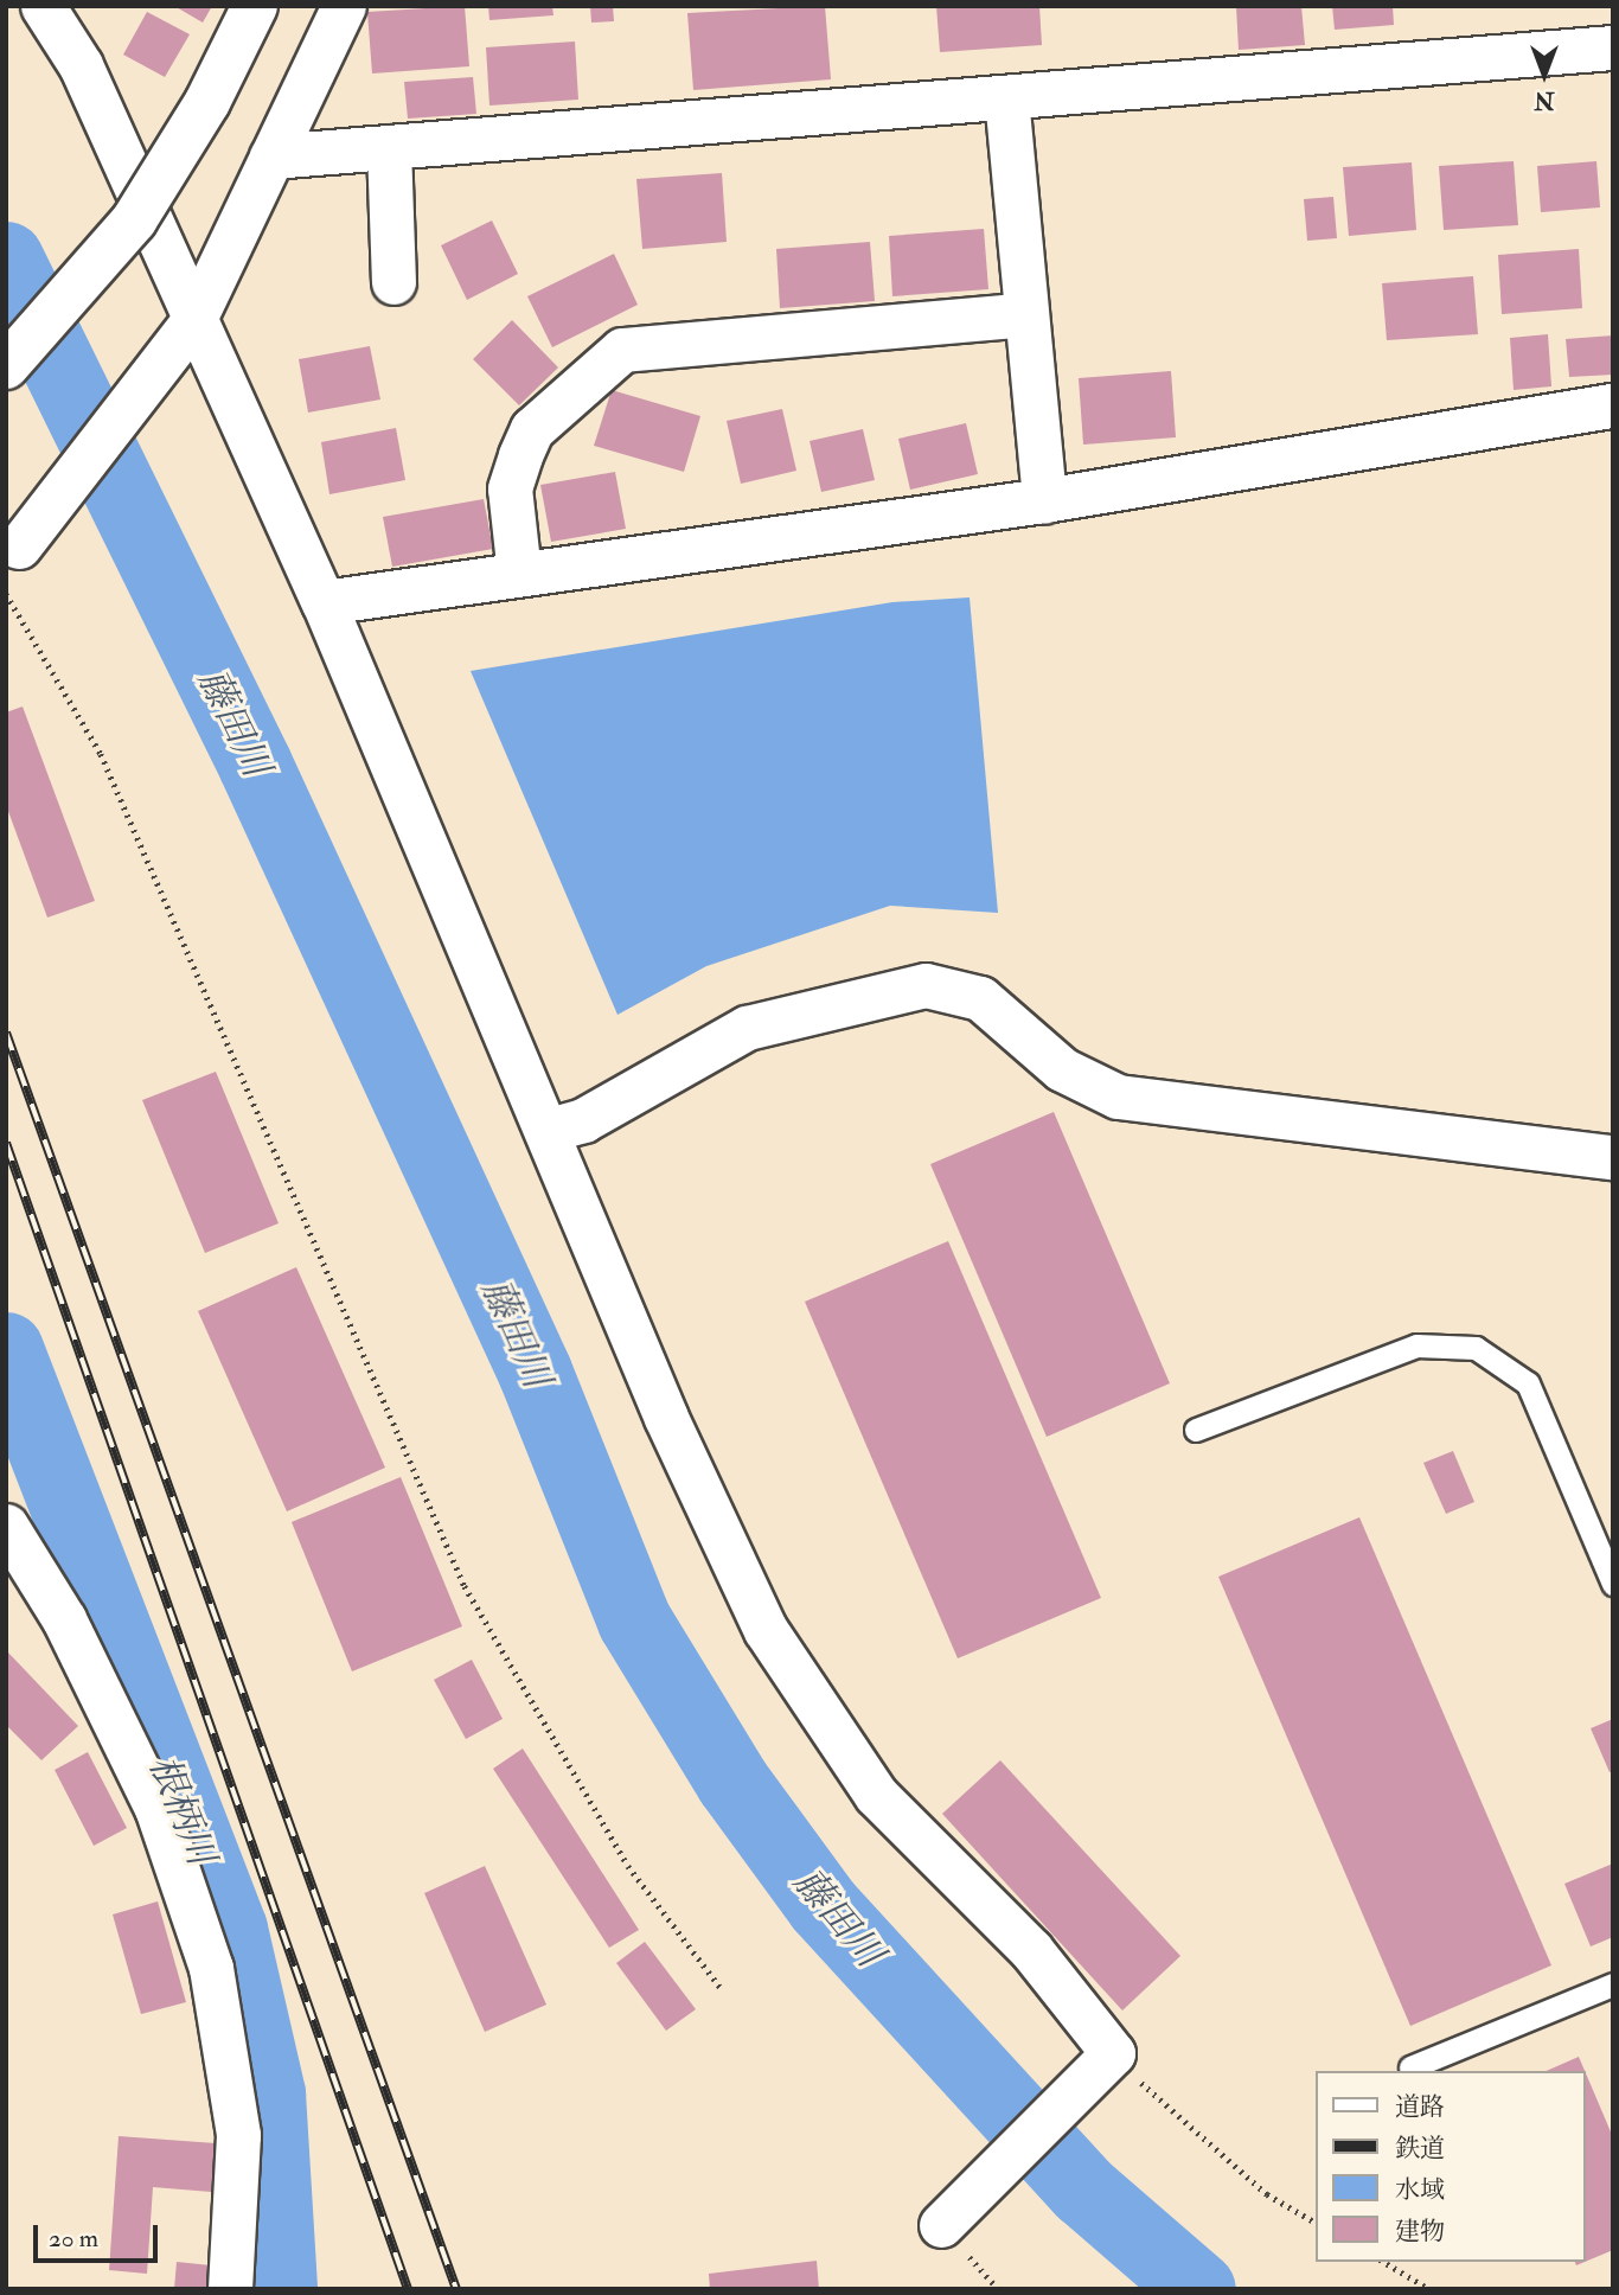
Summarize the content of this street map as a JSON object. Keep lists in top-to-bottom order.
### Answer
{
  "water": ["藤田川", "根柄川"],
  "legend": [
    "道路",
    "鉄道",
    "水域",
    "建物"
  ],
  "scale_bar": "20 m",
  "north": "bottom"
}
